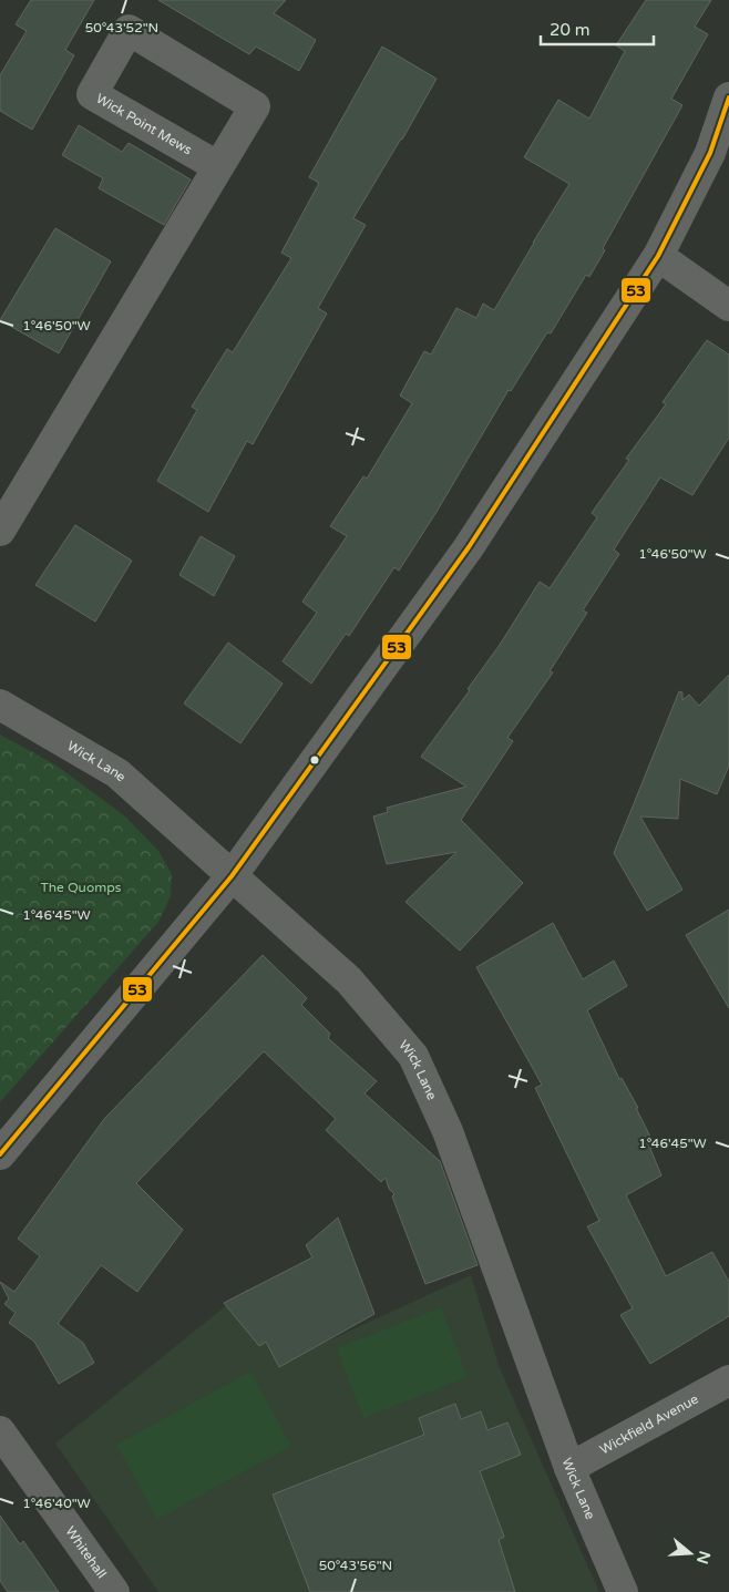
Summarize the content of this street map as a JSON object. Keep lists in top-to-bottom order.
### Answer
{
  "streets": {
    "street": [
      "Wick Point Mews",
      "Wick Lane",
      "Wickfield Avenue",
      "Whitehall"
    ]
  },
  "crossings": [
    ["Wick Lane", "Wickfield Avenue"]
  ],
  "parks": ["The Quomps"],
  "lines": ["transit line 53"],
  "scale_bar": "20 m",
  "north": "right",
  "coordinates": [
    "50°43'52\"N",
    "1°46'50\"W",
    "1°46'45\"W",
    "1°46'40\"W",
    "50°43'56\"N"
  ]
}
